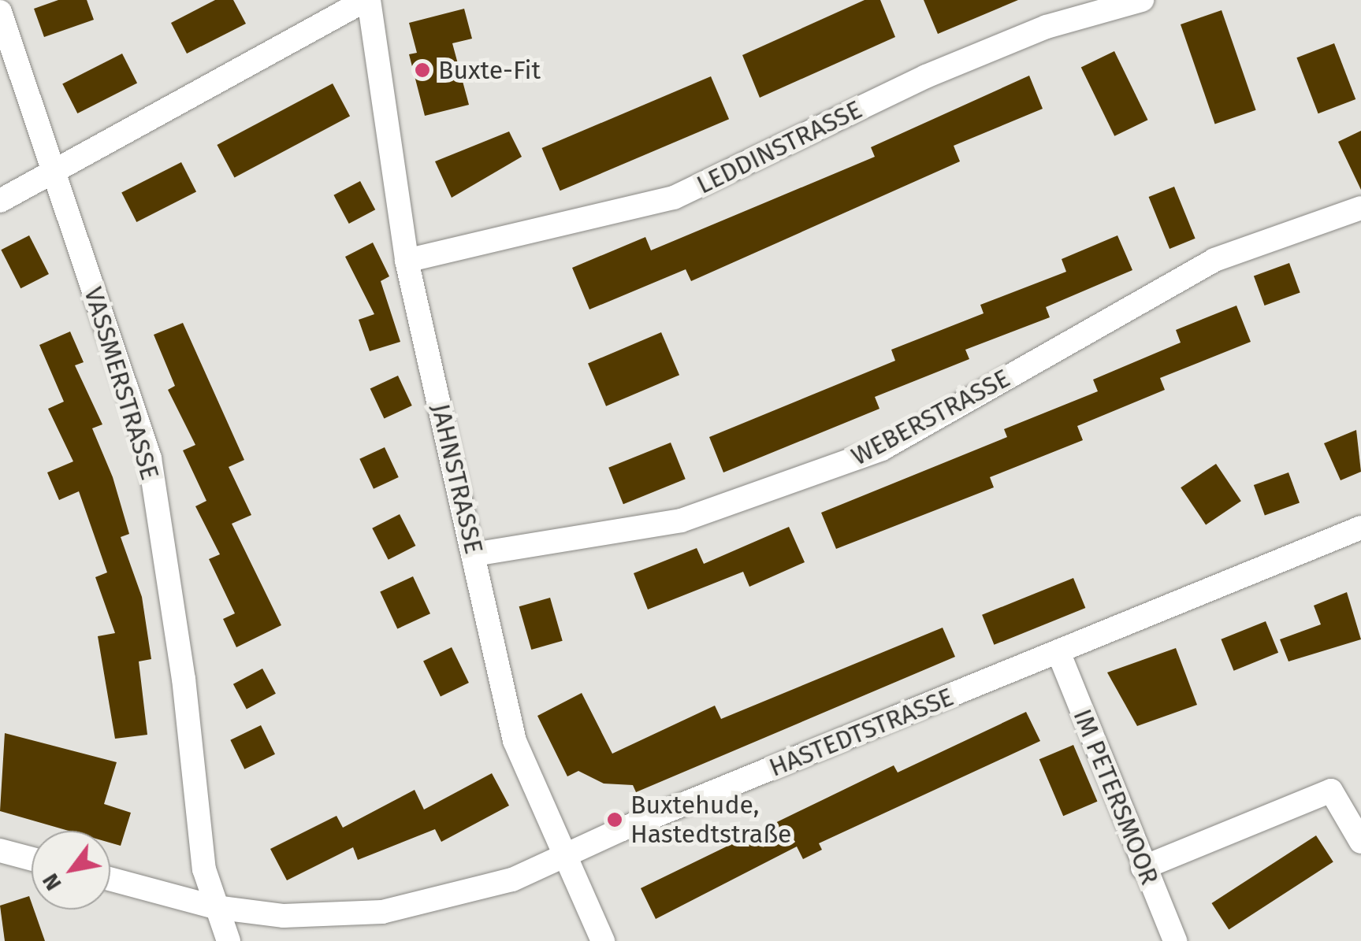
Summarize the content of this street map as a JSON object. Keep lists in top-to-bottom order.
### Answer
{
  "streets": {
    "street": [
      "LEDDINSTRASSE",
      "VASSMERSTRASSE",
      "WEBERSTRASSE",
      "JAHNSTRASSE",
      "HASTEDTSTRASSE",
      "IM PETERSMOOR"
    ]
  },
  "crossings": [
    ["LEDDINSTRASSE", "JAHNSTRASSE"],
    ["VASSMERSTRASSE", "HASTEDTSTRASSE"],
    ["WEBERSTRASSE", "JAHNSTRASSE"],
    ["JAHNSTRASSE", "HASTEDTSTRASSE"],
    ["HASTEDTSTRASSE", "IM PETERSMOOR"]
  ],
  "places": ["Buxte-Fit", "Buxtehude, Hastedtstraße"],
  "north": "bottom left"
}
